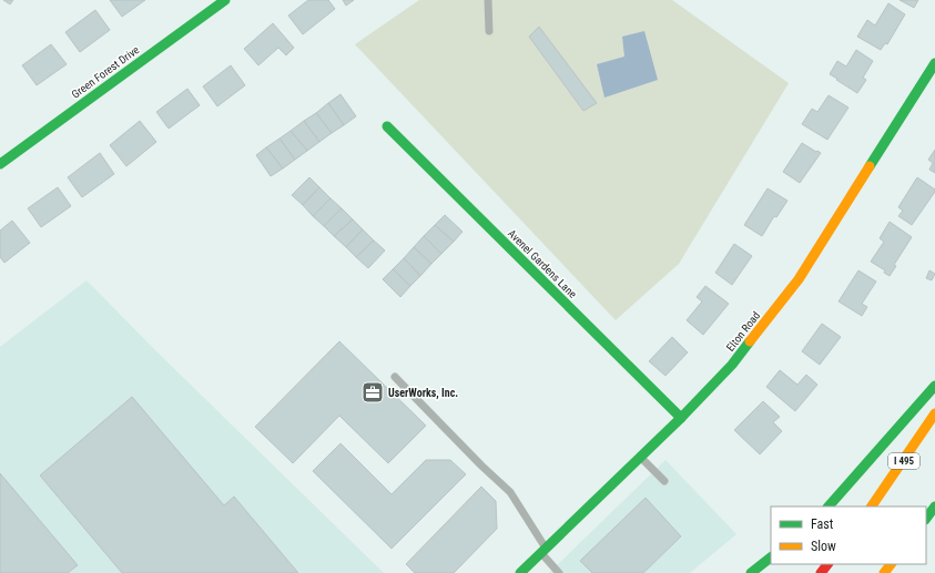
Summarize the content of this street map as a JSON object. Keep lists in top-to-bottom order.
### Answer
{
  "streets": {
    "main road": [
      "Green Forest Drive",
      "Avenel Gardens Lane",
      "Elton Road",
      "I 495"
    ]
  },
  "crossings": [
    ["Avenel Gardens Lane", "Elton Road"]
  ],
  "places": {
    "office": ["UserWorks, Inc."]
  },
  "legend": ["Fast", "Slow"]
}
